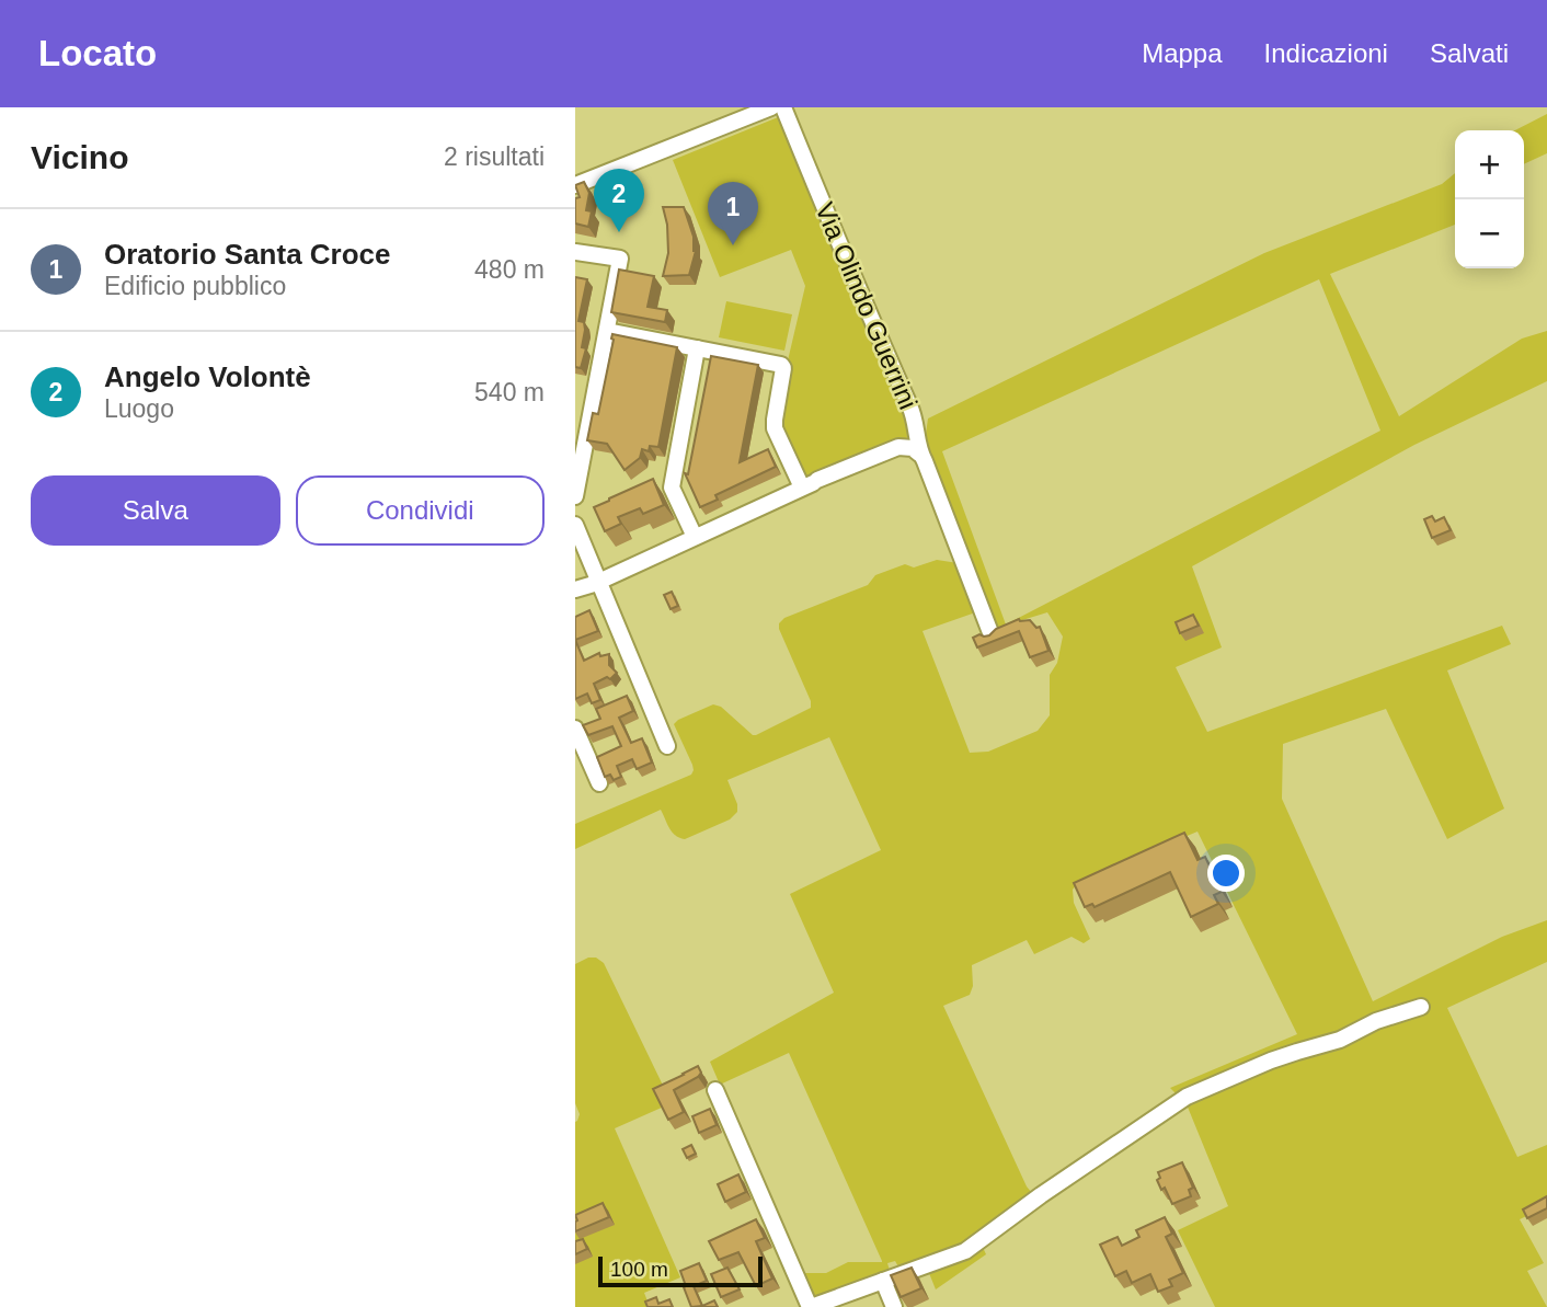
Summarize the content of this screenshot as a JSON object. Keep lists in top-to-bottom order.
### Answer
{
  "streets": {
    "street": ["Via Olindo Guerrini"]
  },
  "scale_bar": "100 m",
  "page": {
    "header": "Locato",
    "nav": ["Mappa", "Indicazioni", "Salvati"],
    "heading": ["Vicino", "2 risultati"],
    "map_buttons": ["+", "−"],
    "pins": ["2", "1"],
    "list": [
      {
        "mark": "1",
        "name": "Oratorio Santa Croce",
        "note": "Edificio pubblico",
        "value": "480 m"
      },
      {
        "mark": "2",
        "name": "Angelo Volontè",
        "note": "Luogo",
        "value": "540 m"
      }
    ],
    "buttons": ["Salva", "Condividi"],
    "scale": "100 m"
  }
}
